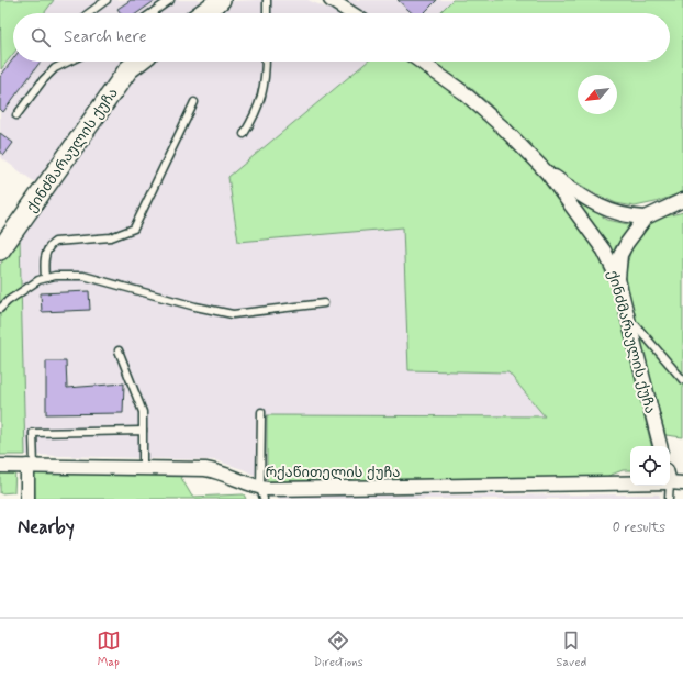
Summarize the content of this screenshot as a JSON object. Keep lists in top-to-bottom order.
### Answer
{
  "streets": {
    "main road": ["ქინძმარაულის ქუჩა"],
    "street": ["რქაწითელის ქუჩა"]
  },
  "north": "bottom left",
  "page": {
    "search": "Search here",
    "heading": ["Nearby", "0 results"],
    "nav": ["Map", "Directions", "Saved"]
  }
}
